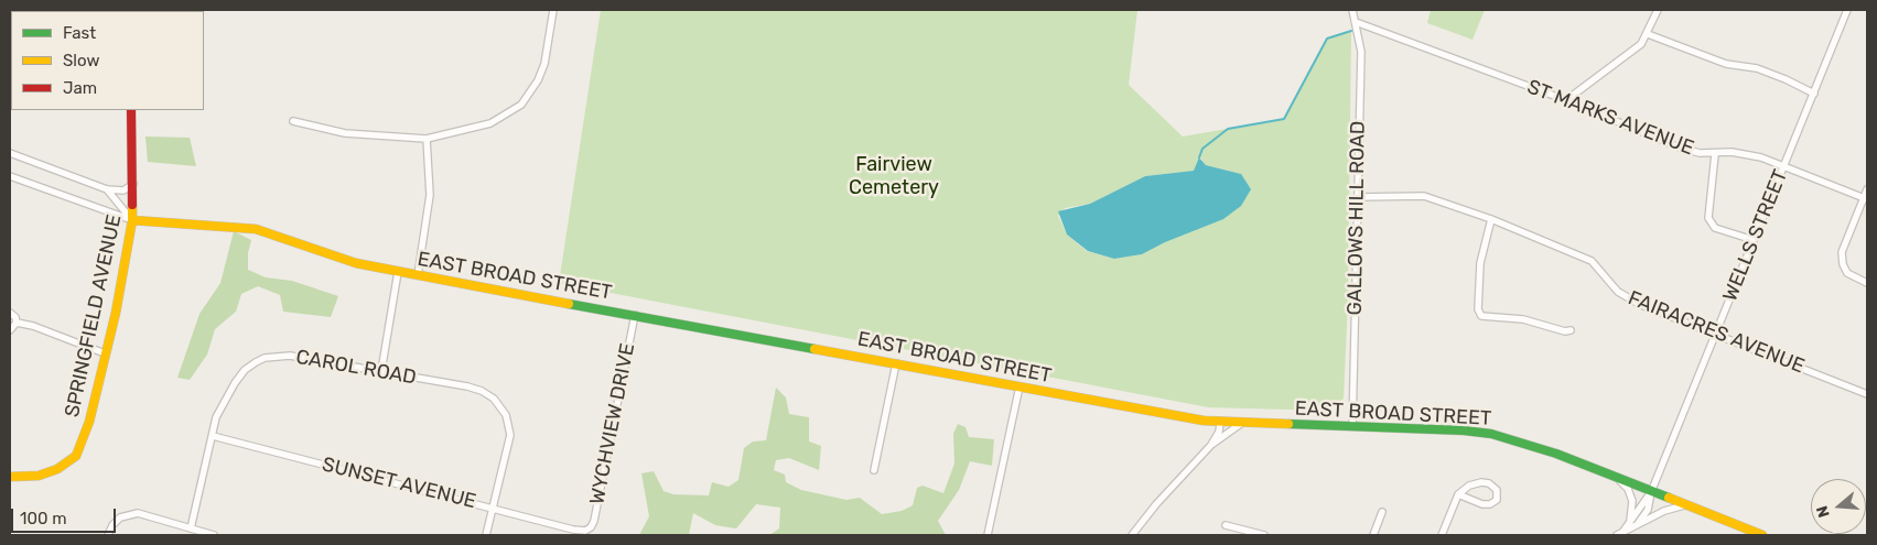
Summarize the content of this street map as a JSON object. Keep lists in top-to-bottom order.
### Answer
{
  "streets": {
    "street": [
      "ST MARKS AVENUE",
      "GALLOWS HILL ROAD",
      "WELLS STREET",
      "EAST BROAD STREET",
      "SPRINGFIELD AVENUE",
      "FAIRACRES AVENUE",
      "CAROL ROAD",
      "WYCHVIEW DRIVE",
      "SUNSET AVENUE"
    ]
  },
  "crossings": [
    ["ST MARKS AVENUE", "GALLOWS HILL ROAD"],
    ["ST MARKS AVENUE", "WELLS STREET"],
    ["GALLOWS HILL ROAD", "EAST BROAD STREET"],
    ["GALLOWS HILL ROAD", "FAIRACRES AVENUE"],
    ["WELLS STREET", "EAST BROAD STREET"],
    ["WELLS STREET", "FAIRACRES AVENUE"],
    ["EAST BROAD STREET", "SPRINGFIELD AVENUE"],
    ["EAST BROAD STREET", "WYCHVIEW DRIVE"],
    ["CAROL ROAD", "SUNSET AVENUE"],
    ["WYCHVIEW DRIVE", "SUNSET AVENUE"]
  ],
  "parks": ["Fairview Cemetery"],
  "legend": ["Fast", "Slow", "Jam"],
  "scale_bar": "100 m",
  "north": "left"
}
